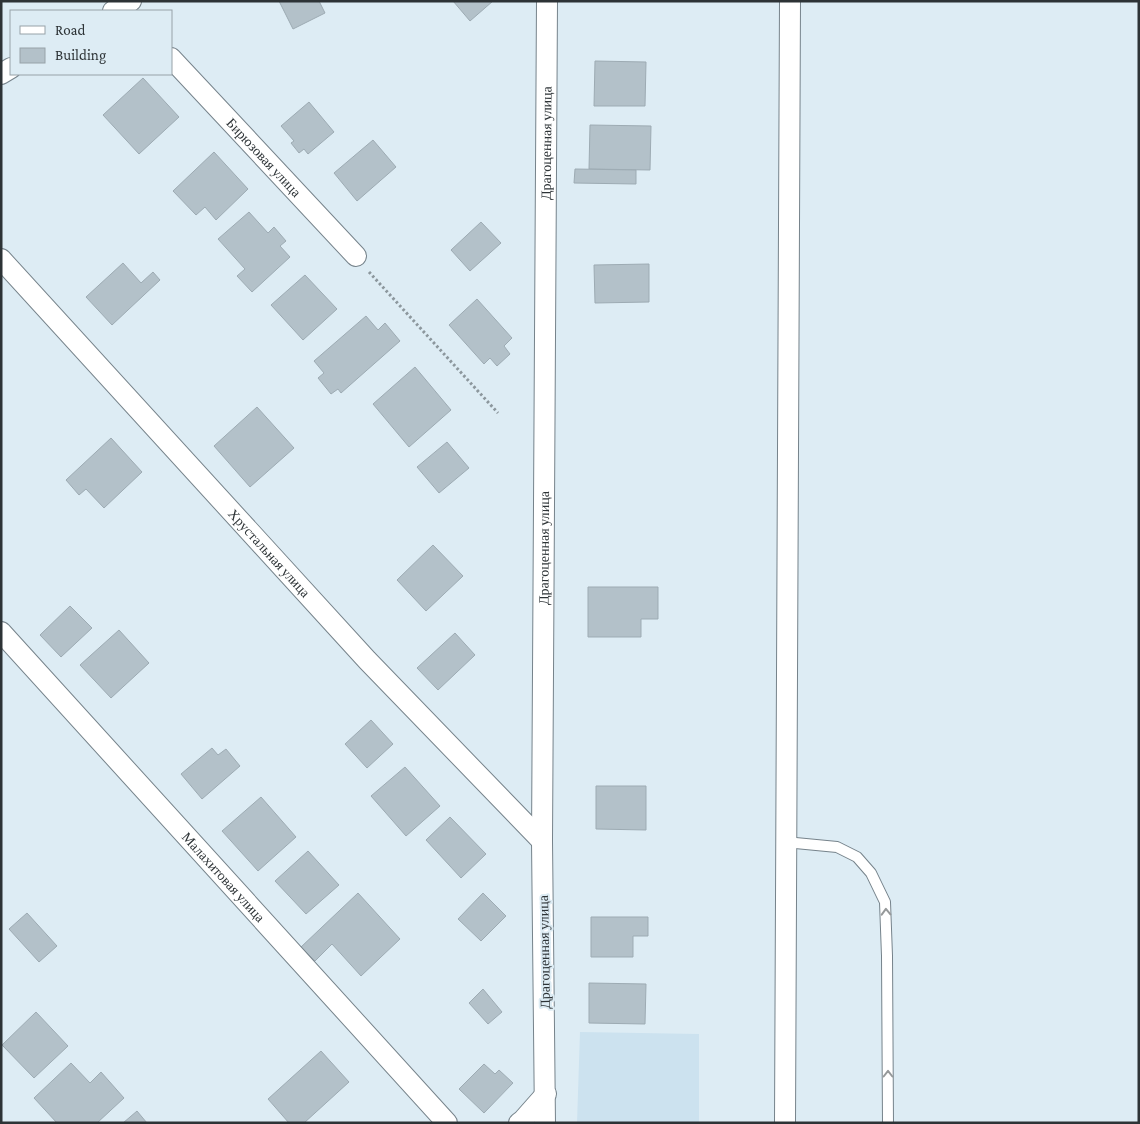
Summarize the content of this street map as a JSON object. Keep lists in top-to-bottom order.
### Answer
{
  "streets": {
    "street": [
      "Драгоценная улица",
      "Бирюзовая улица",
      "Хрустальная улица",
      "Малахитовая улица"
    ]
  },
  "crossings": [
    ["Драгоценная улица", "Хрустальная улица"]
  ],
  "legend": ["Road", "Building"]
}
